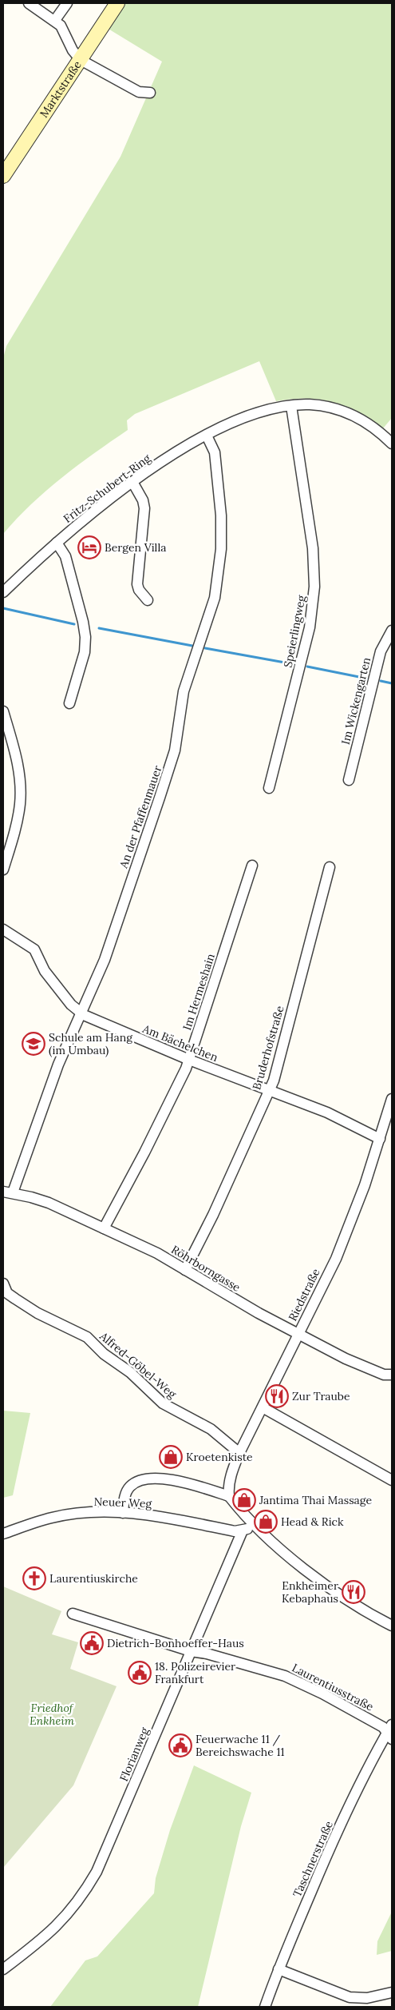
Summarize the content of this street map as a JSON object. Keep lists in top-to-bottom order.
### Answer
{
  "streets": {
    "street": [
      "Marktstraße",
      "Fritz-Schubert-Ring",
      "Speierlingweg",
      "Im Wickengarten",
      "An der Pfaffenmauer",
      "Im Hermeshain",
      "Am Bächelchen",
      "Bruderhofstraße",
      "Röhrborngasse",
      "Riedstraße",
      "Alfred-Göbel-Weg",
      "Neuer Weg",
      "Laurentiusstraße",
      "Florianweg",
      "Taschnerstraße"
    ]
  },
  "crossings": [
    ["Fritz-Schubert-Ring", "Speierlingweg"],
    ["Fritz-Schubert-Ring", "An der Pfaffenmauer"],
    ["An der Pfaffenmauer", "Am Bächelchen"],
    ["An der Pfaffenmauer", "Röhrborngasse"],
    ["Im Hermeshain", "Am Bächelchen"],
    ["Im Hermeshain", "Röhrborngasse"],
    ["Am Bächelchen", "Bruderhofstraße"],
    ["Am Bächelchen", "Riedstraße"],
    ["Bruderhofstraße", "Röhrborngasse"],
    ["Röhrborngasse", "Riedstraße"],
    ["Riedstraße", "Alfred-Göbel-Weg"],
    ["Neuer Weg", "Florianweg"],
    ["Laurentiusstraße", "Florianweg"],
    ["Laurentiusstraße", "Taschnerstraße"]
  ],
  "parks": ["Friedhof Enkheim"],
  "places": {
    "hotel": ["Bergen Villa"],
    "school or university": ["Schule am Hang (im Umbau)"],
    "restaurant": ["Zur Traube", "Enkheimer Kebaphaus"],
    "shop": ["Kroetenkiste", "Jantima Thai Massage", "Head & Rick"],
    "church": ["Laurentiuskirche"],
    "public building": ["Dietrich-Bonhoeffer-Haus", "18. Polizeirevier Frankfurt", "Feuerwache 11 / Bereichswache 11"]
  }
}
